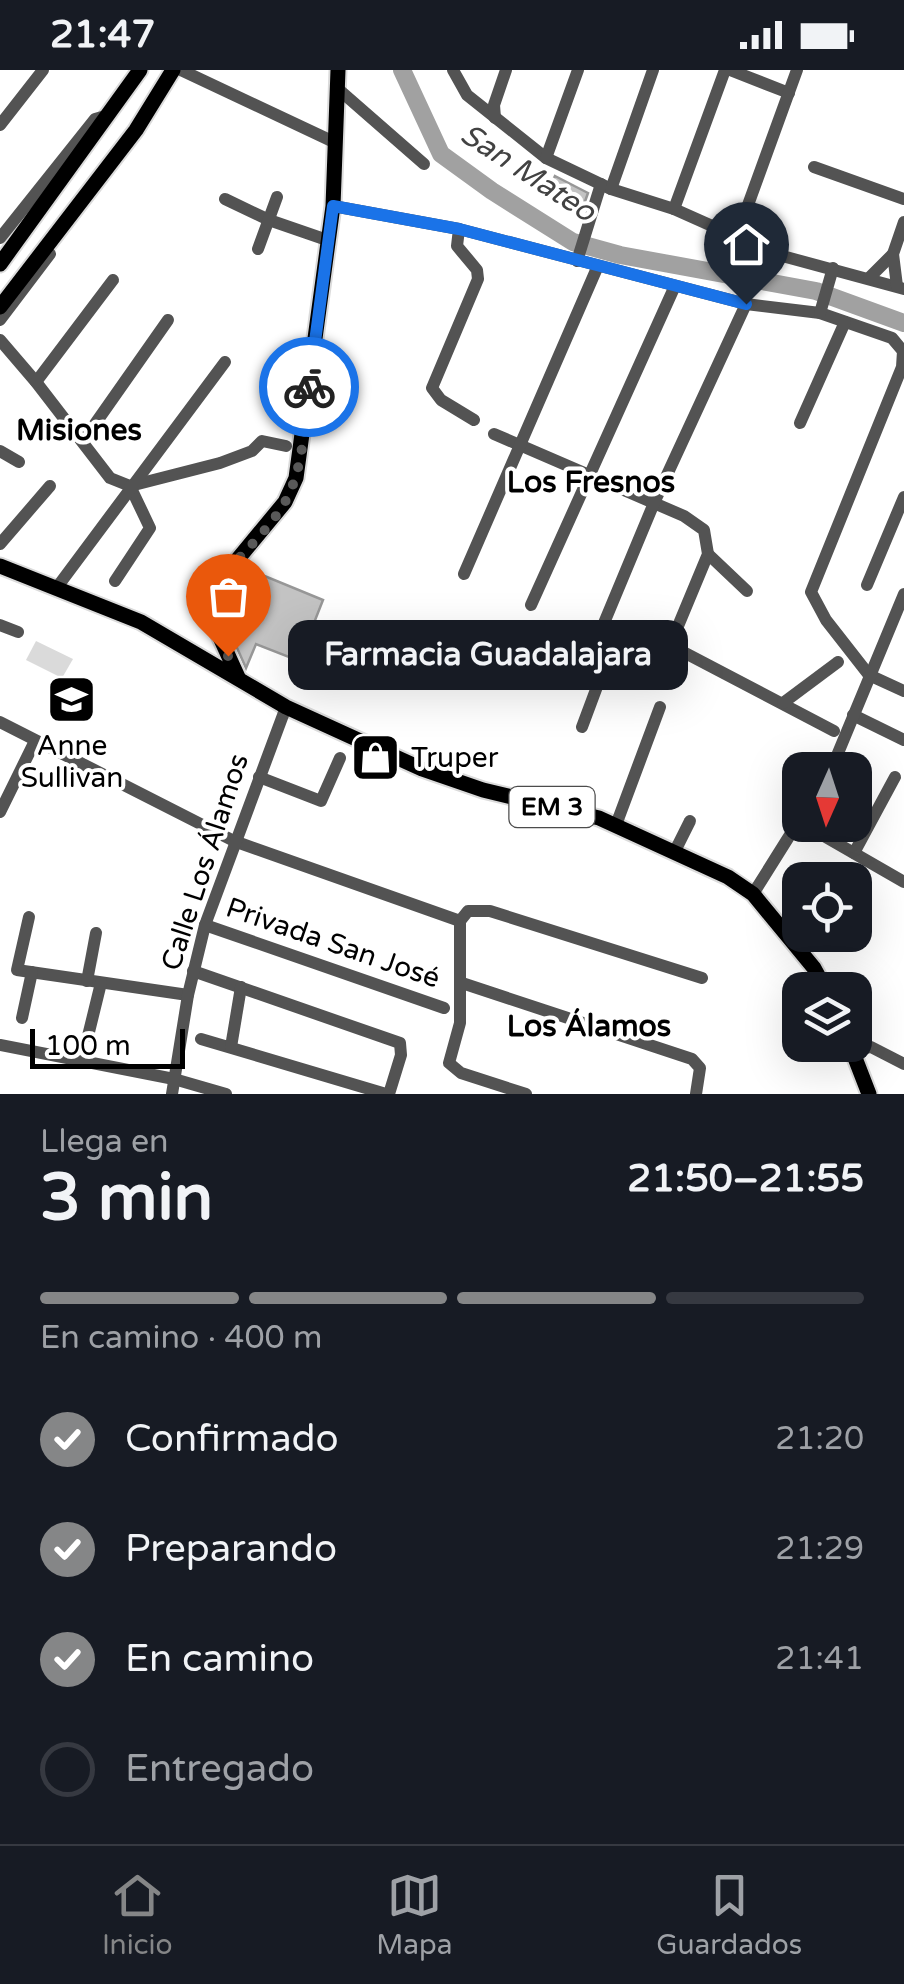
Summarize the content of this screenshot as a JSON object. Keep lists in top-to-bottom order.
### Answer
{
  "streets": {
    "main road": ["EM 3"],
    "street": ["Calle Los Álamos", "Privada San José"]
  },
  "crossings": [
    ["EM 3", "Calle Los Álamos"],
    ["Calle Los Álamos", "Privada San José"]
  ],
  "districts": ["Misiones", "Los Fresnos", "Los Álamos"],
  "water": ["San Mateo"],
  "places": {
    "other": ["Farmacia Guadalajara"],
    "school or university": ["Anne Sullivan"],
    "shop": ["Truper"]
  },
  "scale_bar": "100 m",
  "north": "bottom",
  "page": {
    "status": "21:47",
    "bubble": "Farmacia Guadalajara",
    "scale": "100 m",
    "heading": ["3 min", "Llega en", "21:50–21:55"],
    "bar": "En camino · 400 m",
    "list": [
      ["Confirmado", "21:20"],
      ["Preparando", "21:29"],
      ["En camino", "21:41"],
      "Entregado"
    ],
    "tabs": ["Inicio", "Mapa", "Guardados"]
  }
}
